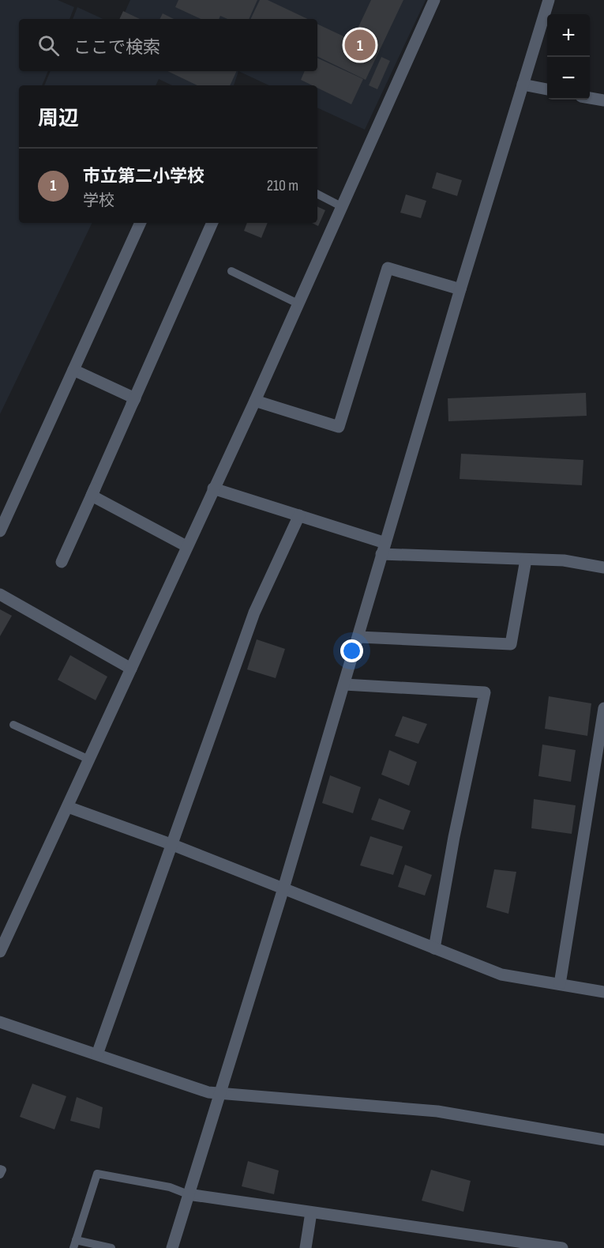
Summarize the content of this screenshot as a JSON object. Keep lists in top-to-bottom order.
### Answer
{
  "page": {
    "map_buttons": ["+", "−"],
    "search": "ここで検索",
    "pins": "1",
    "heading": "周辺",
    "list": [
      {
        "mark": "1",
        "name": "市立第二小学校",
        "note": "学校",
        "value": "210 m"
      }
    ]
  }
}
